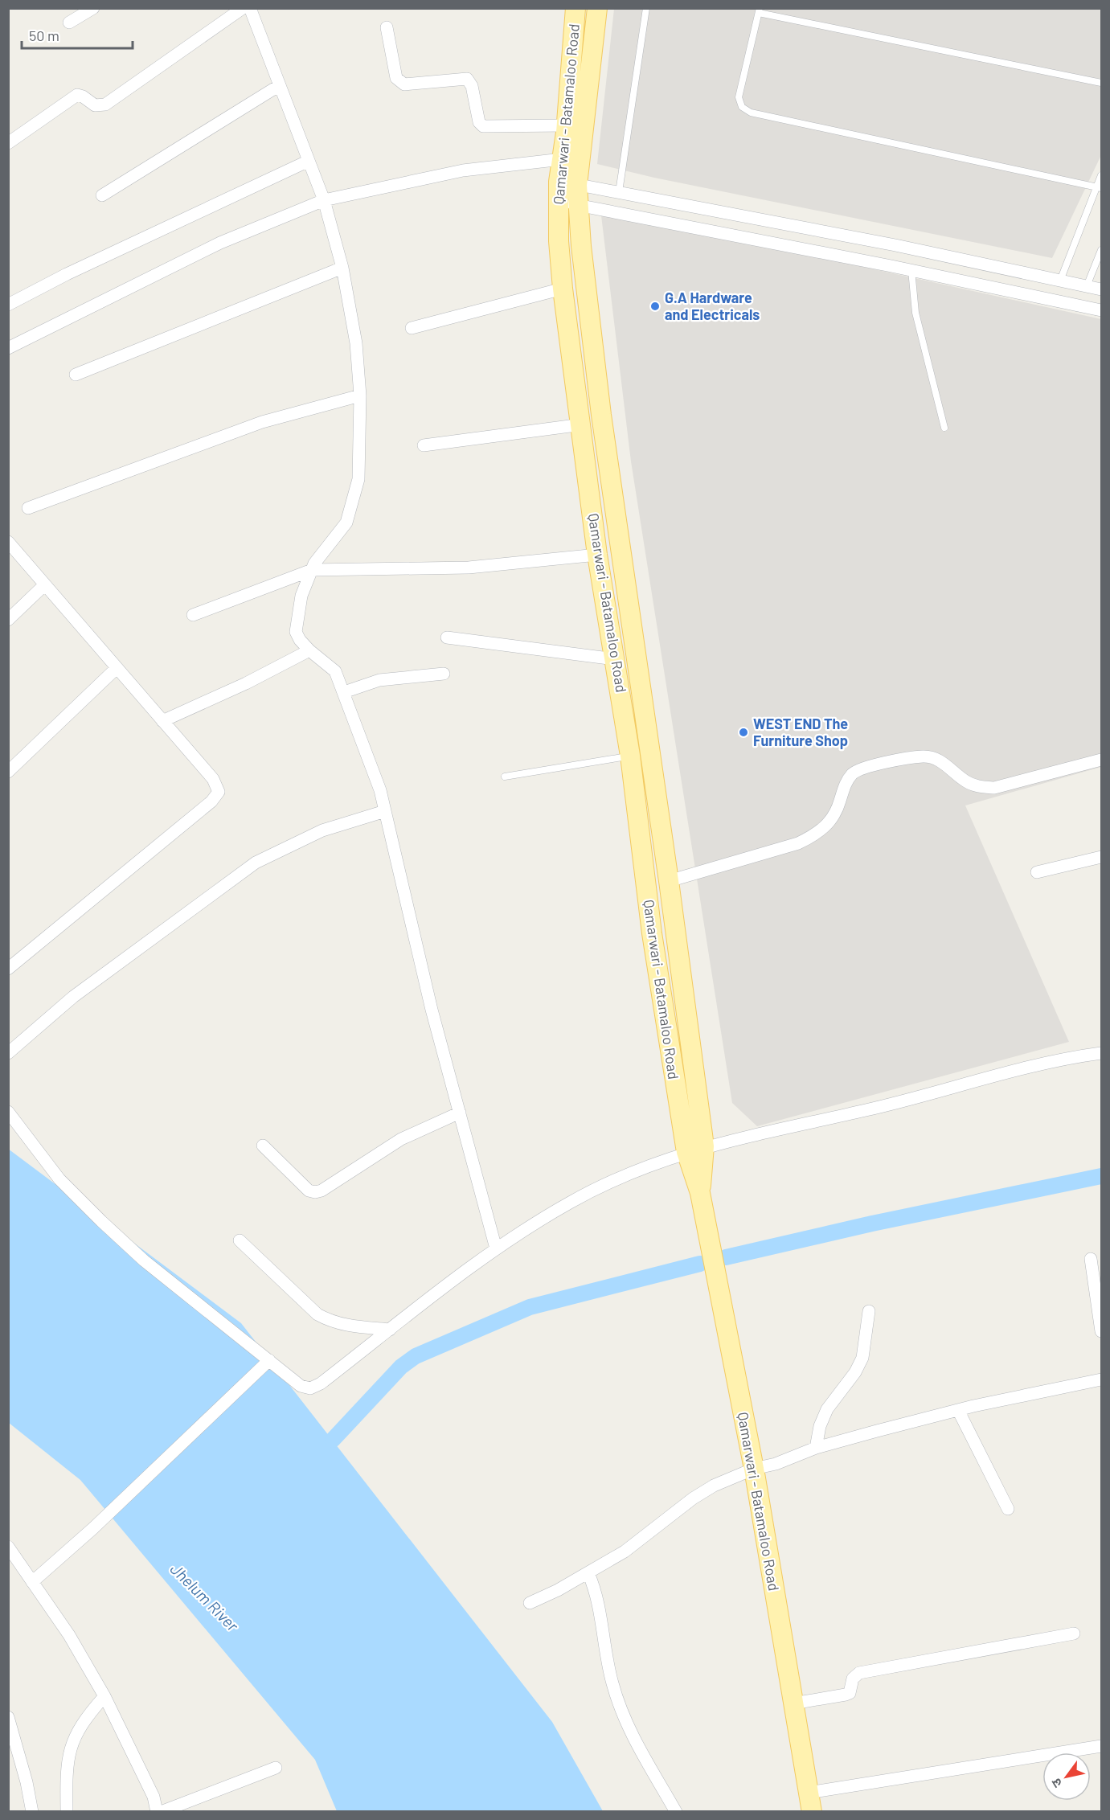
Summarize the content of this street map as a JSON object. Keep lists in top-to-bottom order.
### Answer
{
  "streets": {
    "main road": ["Qamarwari - Batamaloo Road"]
  },
  "water": ["Jhelum River"],
  "places": ["G.A Hardware and Electricals", "WEST END The Furniture Shop"],
  "scale_bar": "50 m",
  "north": "bottom left"
}
